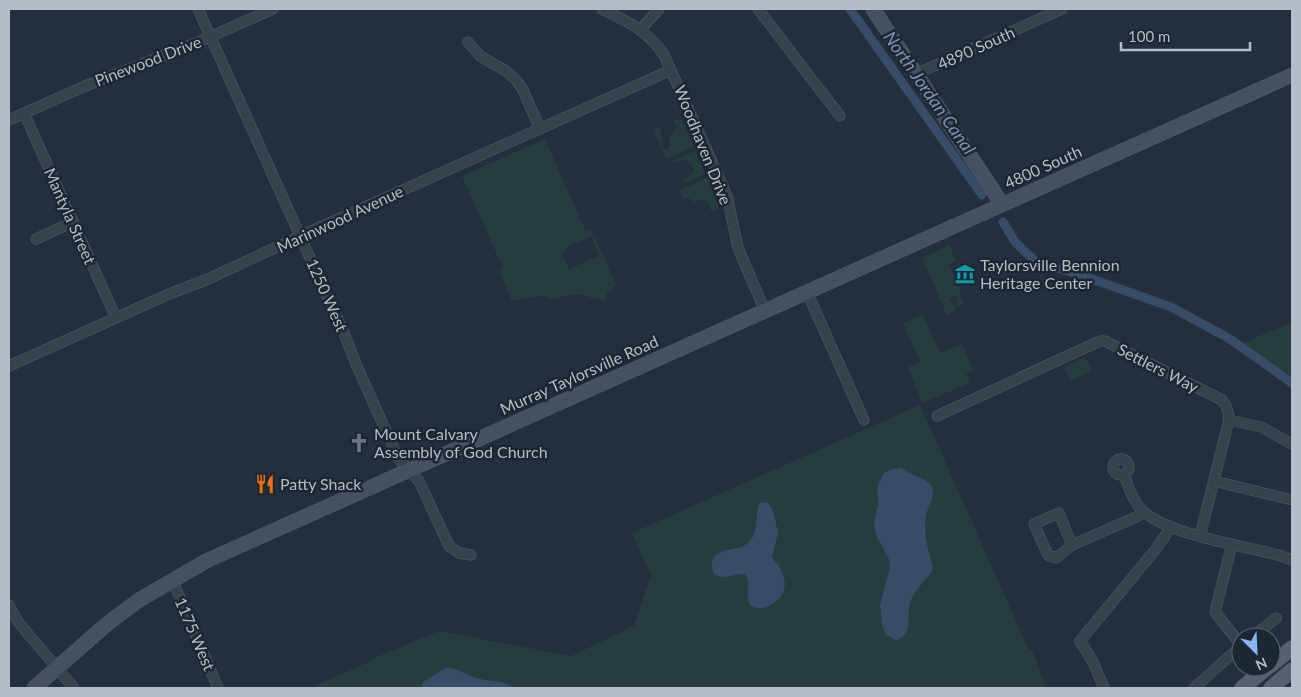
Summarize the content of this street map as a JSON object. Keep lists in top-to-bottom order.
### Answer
{
  "streets": {
    "street": [
      "4890 South",
      "Pinewood Drive",
      "Woodhaven Drive",
      "4800 South",
      "Mantyla Street",
      "Marinwood Avenue",
      "1250 West",
      "Settlers Way",
      "Murray Taylorsville Road",
      "1175 West"
    ]
  },
  "crossings": [
    ["Pinewood Drive", "Mantyla Street"],
    ["Pinewood Drive", "1250 West"],
    ["Woodhaven Drive", "Marinwood Avenue"],
    ["Woodhaven Drive", "Murray Taylorsville Road"],
    ["4800 South", "Murray Taylorsville Road"],
    ["Mantyla Street", "Marinwood Avenue"],
    ["Marinwood Avenue", "1250 West"],
    ["1250 West", "Murray Taylorsville Road"],
    ["Murray Taylorsville Road", "1175 West"]
  ],
  "water": ["North Jordan Canal"],
  "places": {
    "museum": ["Taylorsville Bennion Heritage Center"],
    "church": ["Mount Calvary Assembly of God Church"],
    "restaurant": ["Patty Shack"]
  },
  "scale_bar": "100 m",
  "north": "bottom right"
}
